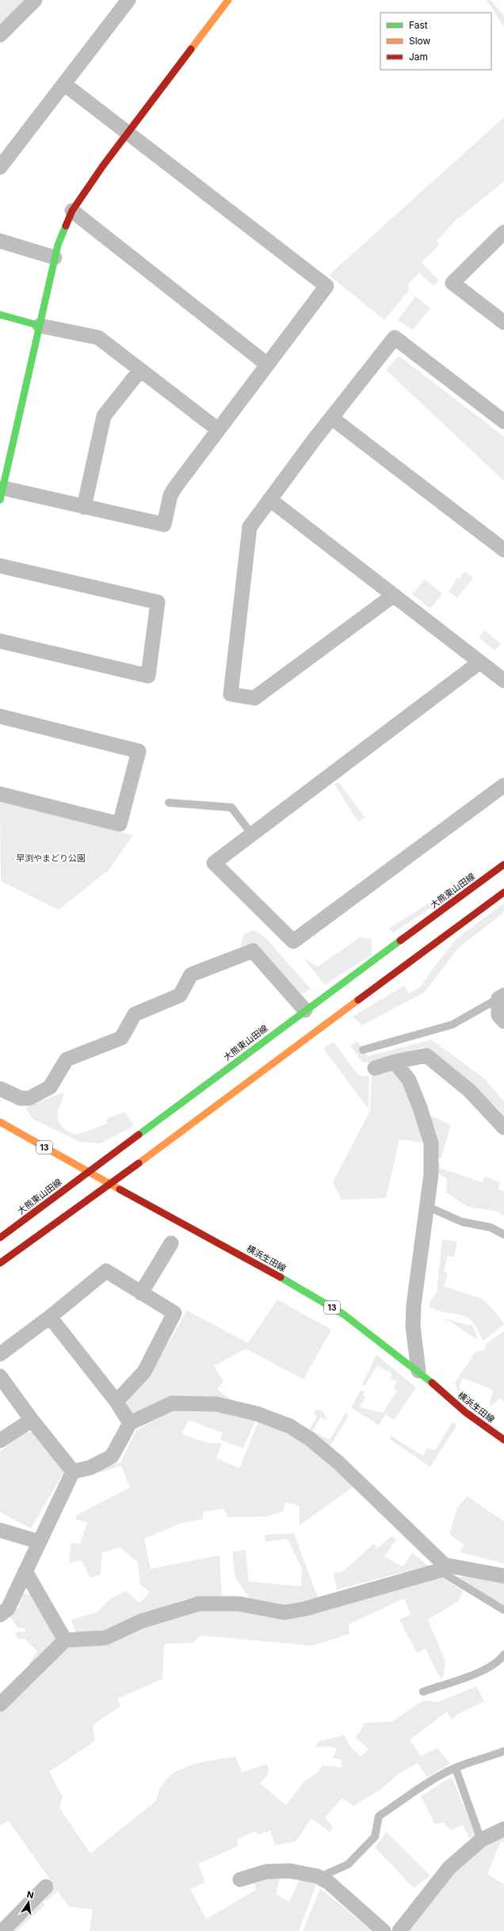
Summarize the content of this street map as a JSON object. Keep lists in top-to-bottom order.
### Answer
{
  "streets": {
    "street": ["大熊東山田線", "13", "横浜生田線"]
  },
  "crossings": [
    ["大熊東山田線", "横浜生田線"]
  ],
  "parks": ["早渕やまどり公園"],
  "legend": ["Fast", "Slow", "Jam"],
  "north": "top"
}
